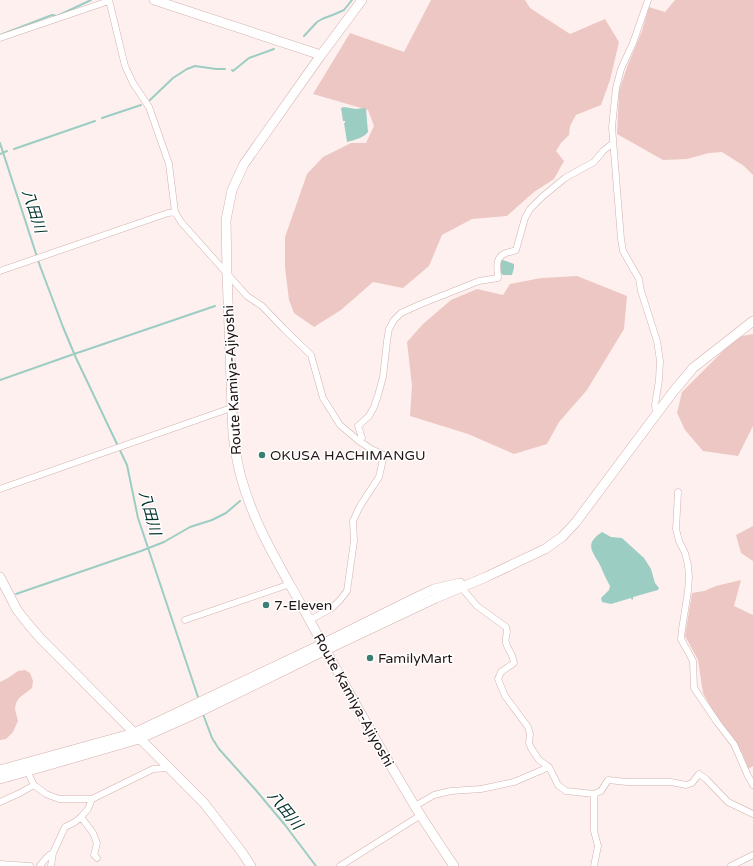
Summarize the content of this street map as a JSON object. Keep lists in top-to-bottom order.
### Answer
{
  "streets": {
    "main road": ["Route Kamiya-Ajiyoshi"]
  },
  "water": ["八田川"],
  "places": ["OKUSA HACHIMANGU", "7-Eleven", "FamilyMart"]
}
